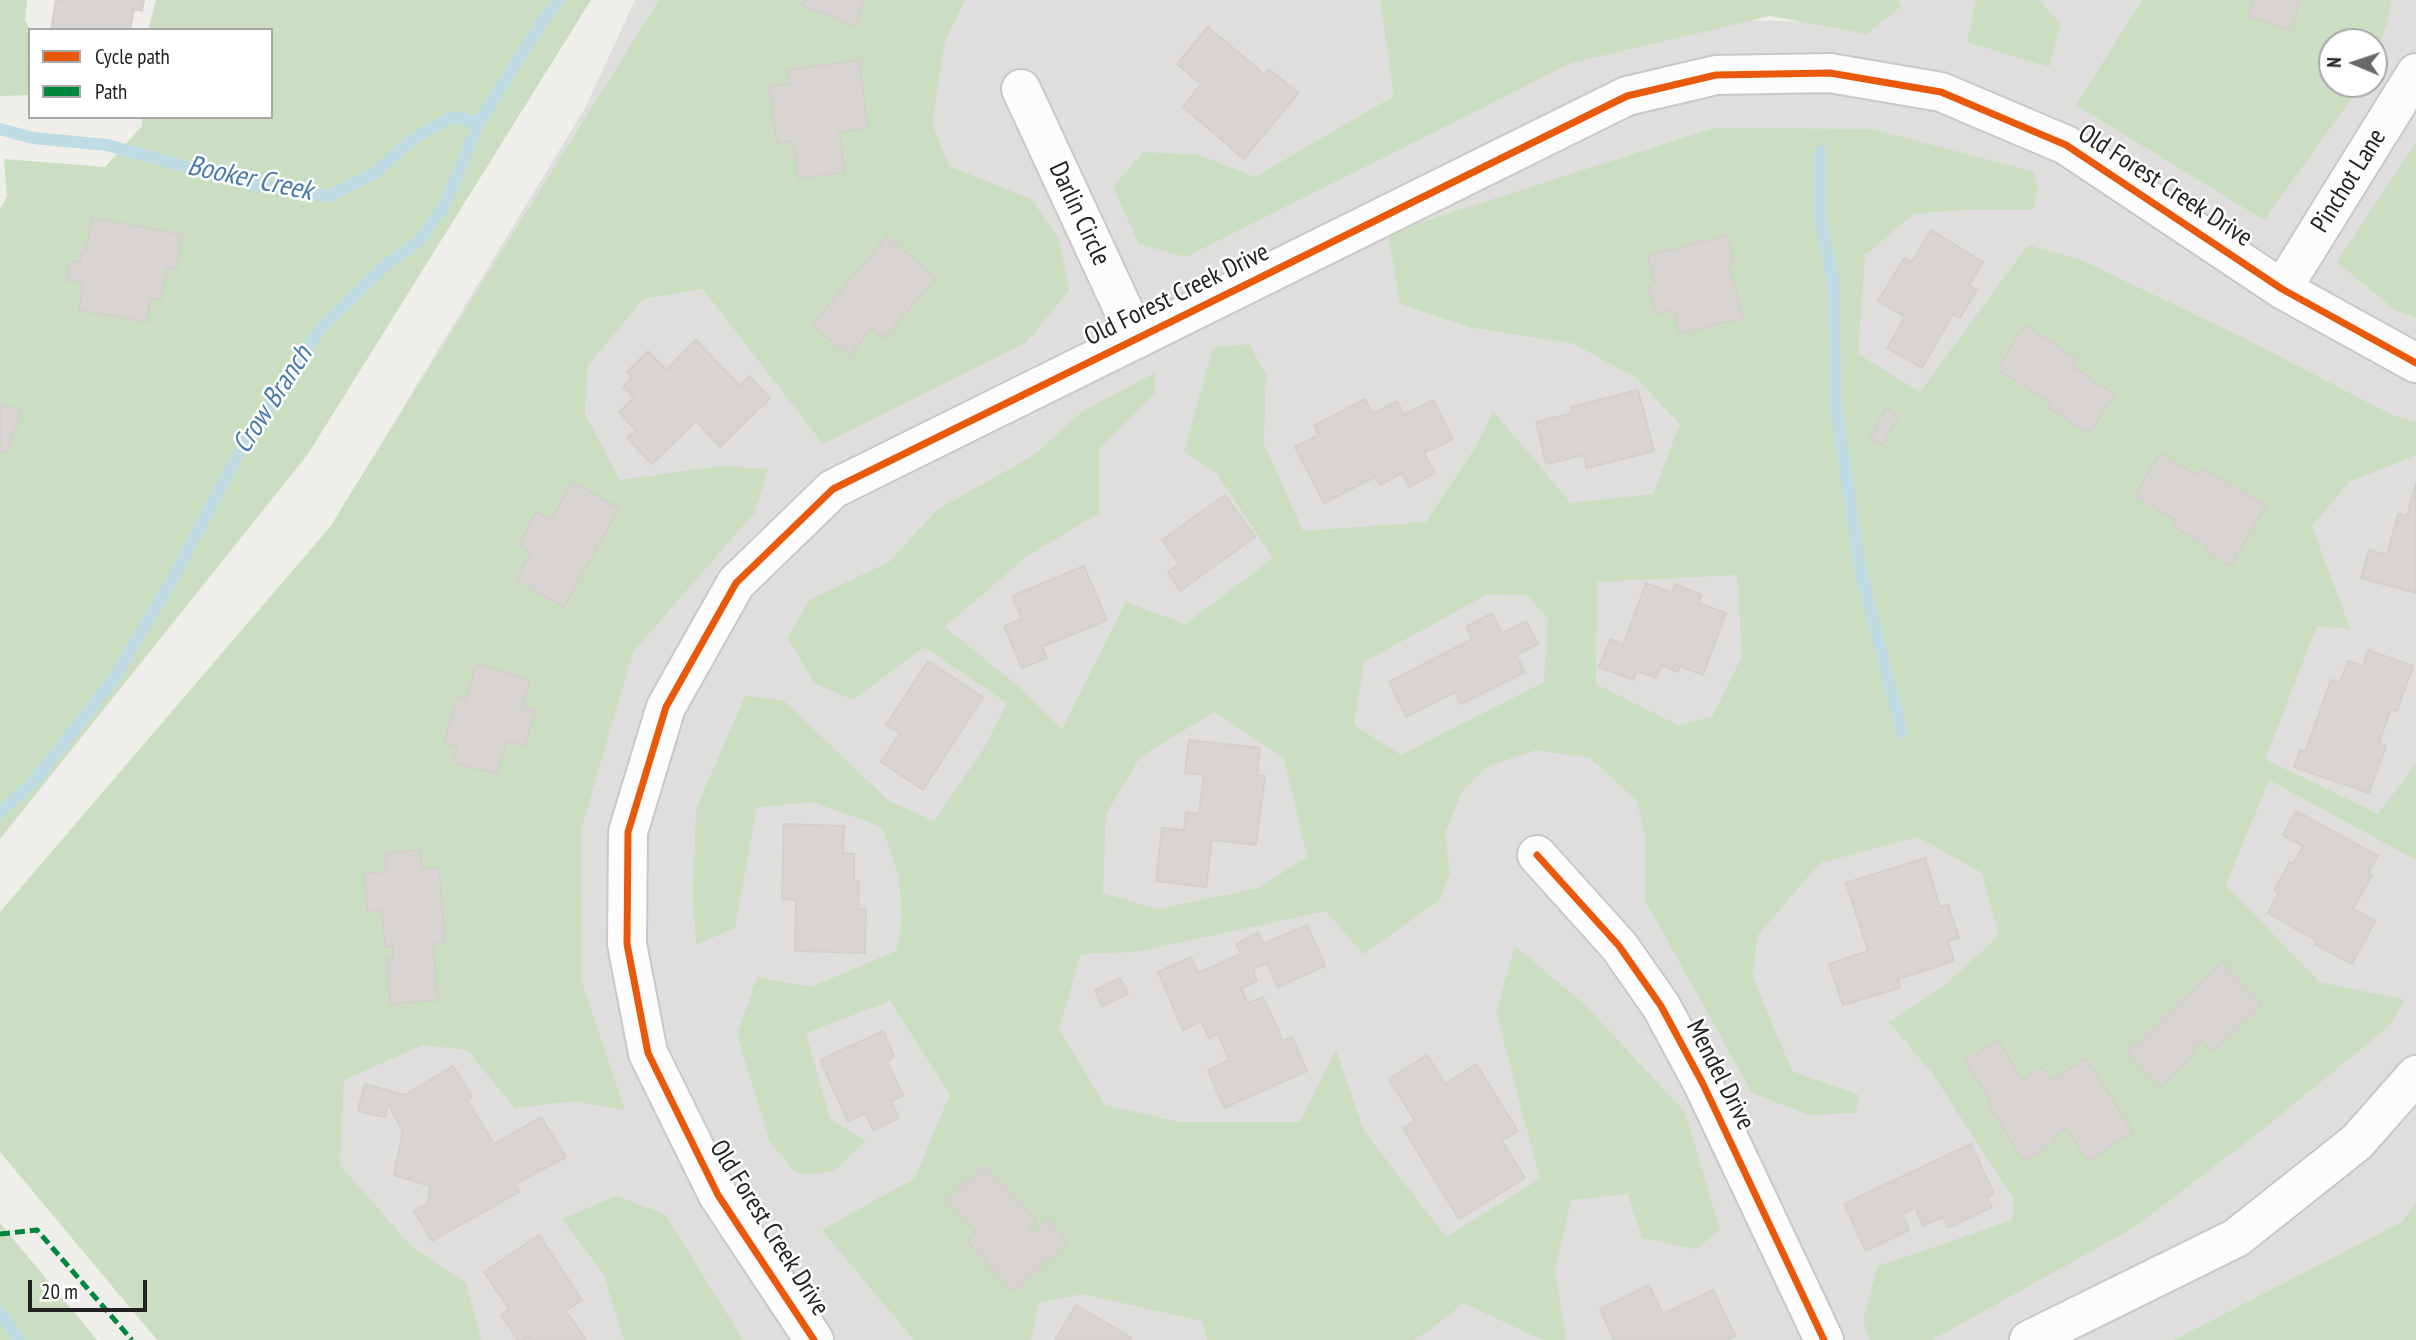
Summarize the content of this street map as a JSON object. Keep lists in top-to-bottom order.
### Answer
{
  "streets": {
    "street": [
      "Pinchot Lane",
      "Old Forest Creek Drive",
      "Darlin Circle",
      "Mendel Drive"
    ]
  },
  "crossings": [
    ["Pinchot Lane", "Old Forest Creek Drive"],
    ["Old Forest Creek Drive", "Darlin Circle"]
  ],
  "water": ["Booker Creek", "Crow Branch"],
  "legend": ["Cycle path", "Path"],
  "scale_bar": "20 m",
  "north": "left"
}
